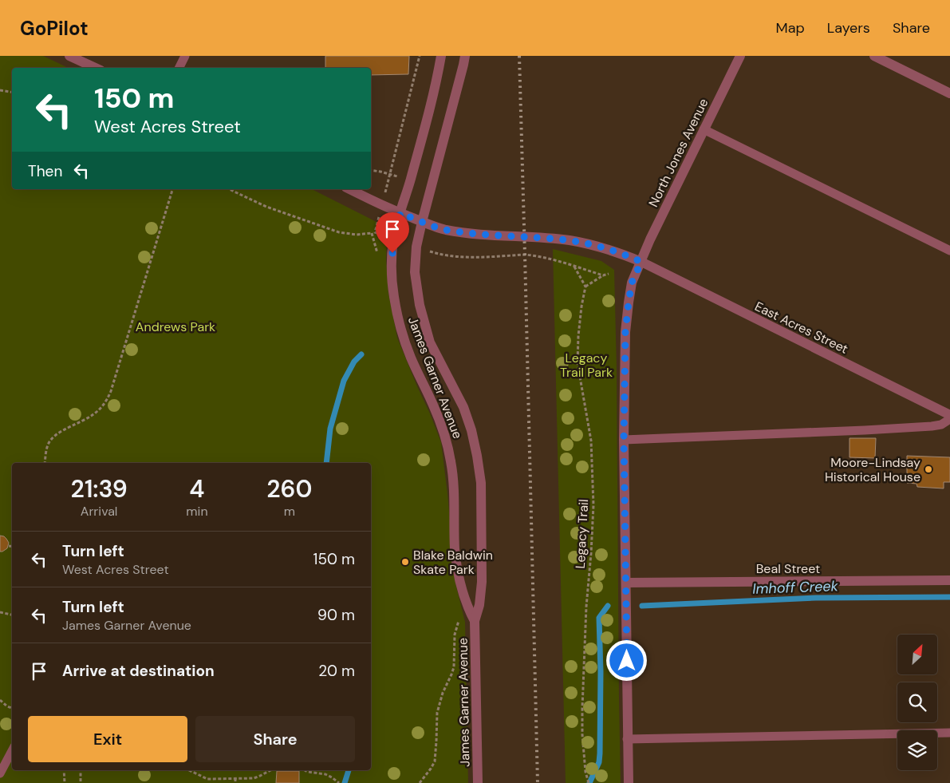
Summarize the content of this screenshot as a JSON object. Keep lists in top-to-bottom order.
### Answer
{
  "streets": {
    "street": [
      "North Jones Avenue",
      "East Acres Street",
      "James Garner Avenue",
      "Beal Street"
    ],
    "path": ["Legacy Trail"]
  },
  "crossings": [
    ["North Jones Avenue", "East Acres Street"],
    ["North Jones Avenue", "Beal Street"],
    ["East Acres Street", "James Garner Avenue"]
  ],
  "water": ["Imhoff Creek"],
  "parks": ["Andrews Park", "Legacy Trail Park"],
  "places": ["Moore-Lindsay Historical House", "Blake Baldwin Skate Park"],
  "north": "top right",
  "page": {
    "header": "GoPilot",
    "nav": ["Map", "Layers", "Share"],
    "turn": ["150 m", "West Acres Street"],
    "then": "Then",
    "eta": [
      "21:39",
      "Arrival",
      "4",
      "min",
      "260",
      "m"
    ],
    "list": [
      {
        "name": "Turn left",
        "note": "West Acres Street",
        "value": "150 m"
      },
      {
        "name": "Turn left",
        "note": "James Garner Avenue",
        "value": "90 m"
      },
      {
        "name": "Arrive at destination",
        "value": "20 m"
      }
    ],
    "buttons": ["Exit", "Share"]
  }
}
